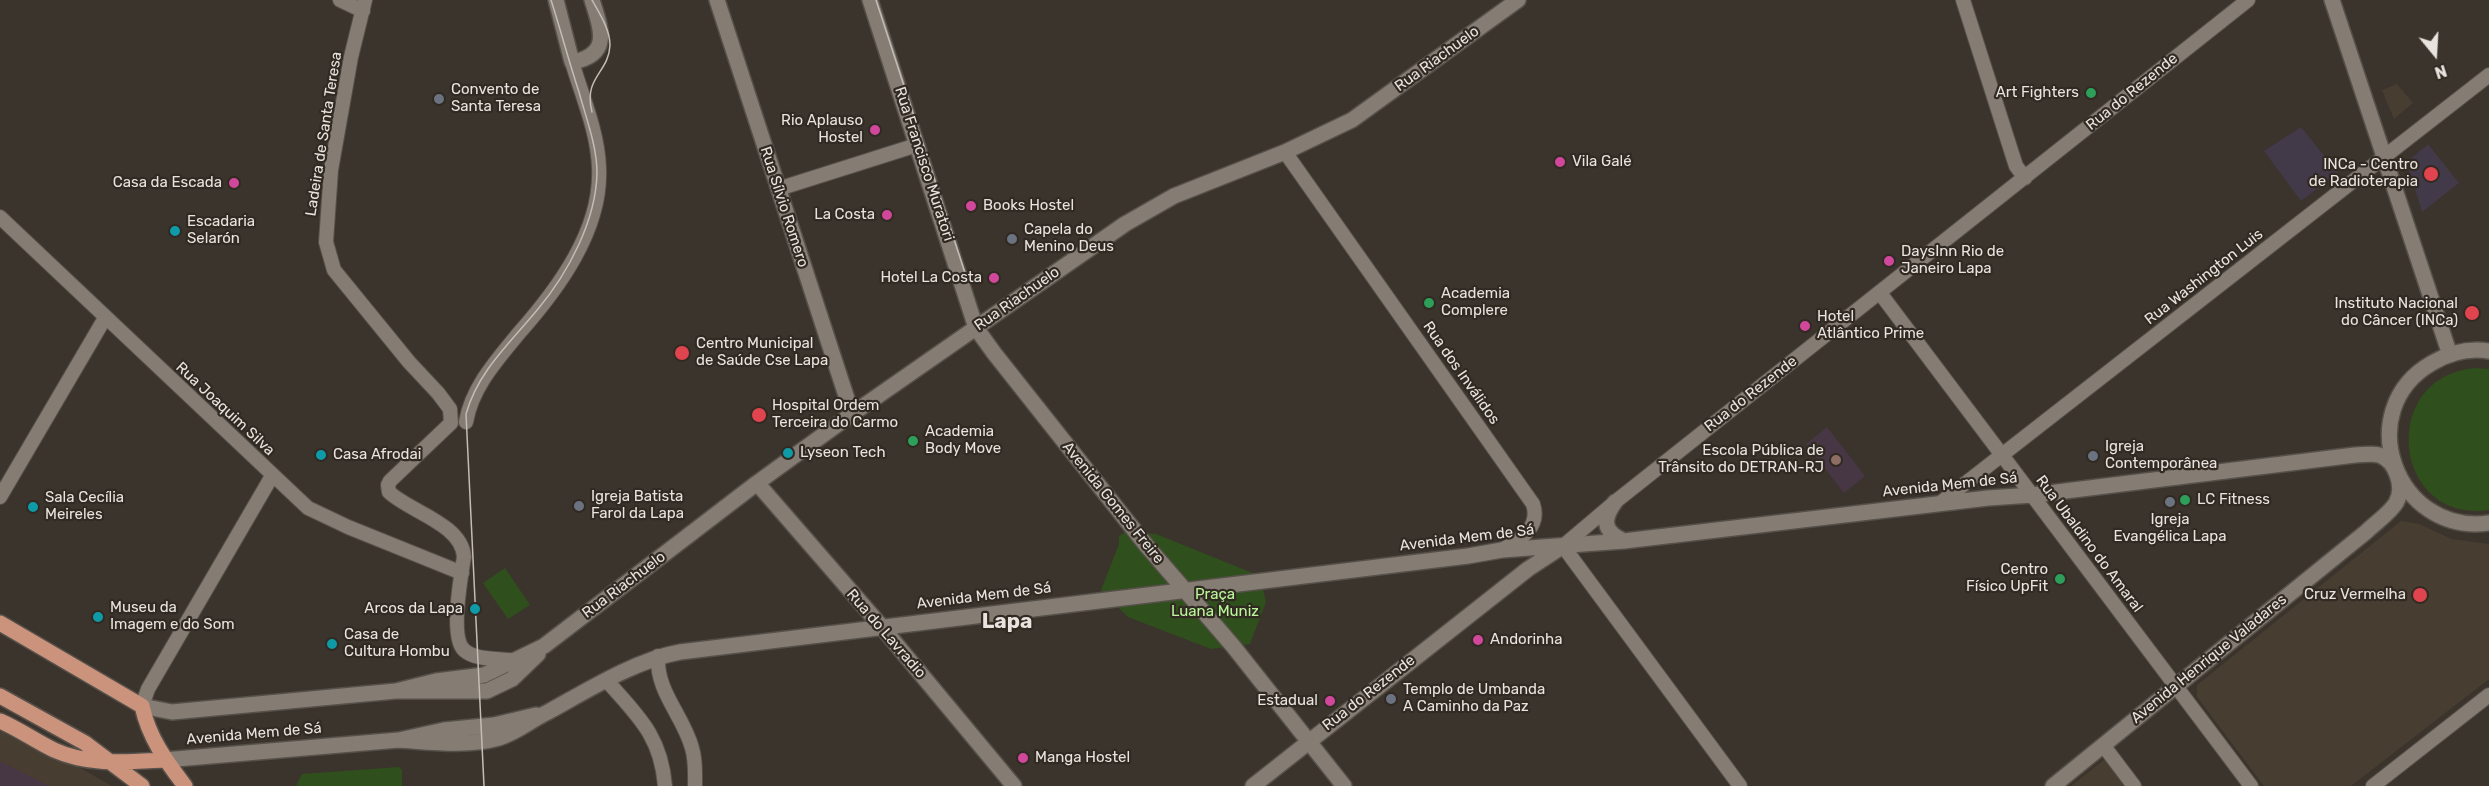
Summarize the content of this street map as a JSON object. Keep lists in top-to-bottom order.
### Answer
{
  "streets": {
    "main road": [
      "Rua Riachuelo",
      "Rua do Rezende",
      "Rua Francisco Muratori",
      "Rua Sílvio Romero",
      "Avenida Mem de Sá",
      "Avenida Gomes Freire",
      "Rua do Lavradio",
      "Avenida Henrique Valadares"
    ],
    "street": [
      "Ladeira de Santa Teresa",
      "Rua Washington Luis",
      "Rua dos Inválidos",
      "Rua Joaquim Silva",
      "Rua Ubaldino do Amaral"
    ]
  },
  "crossings": [
    ["Rua Riachuelo", "Ladeira de Santa Teresa"],
    ["Rua Riachuelo", "Rua Francisco Muratori"],
    ["Rua Riachuelo", "Rua Sílvio Romero"],
    ["Rua Riachuelo", "Rua dos Inválidos"],
    ["Rua Riachuelo", "Avenida Mem de Sá"],
    ["Rua Riachuelo", "Avenida Gomes Freire"],
    ["Rua Riachuelo", "Rua do Lavradio"],
    ["Rua do Rezende", "Avenida Mem de Sá"],
    ["Rua do Rezende", "Avenida Gomes Freire"],
    ["Rua do Rezende", "Rua Ubaldino do Amaral"],
    ["Ladeira de Santa Teresa", "Rua Joaquim Silva"],
    ["Ladeira de Santa Teresa", "Avenida Mem de Sá"],
    ["Rua Francisco Muratori", "Avenida Gomes Freire"],
    ["Rua Washington Luis", "Avenida Mem de Sá"],
    ["Rua Washington Luis", "Rua Ubaldino do Amaral"],
    ["Rua dos Inválidos", "Avenida Mem de Sá"],
    ["Avenida Mem de Sá", "Avenida Gomes Freire"],
    ["Avenida Mem de Sá", "Rua Ubaldino do Amaral"],
    ["Avenida Mem de Sá", "Rua do Lavradio"],
    ["Avenida Mem de Sá", "Avenida Henrique Valadares"],
    ["Rua Ubaldino do Amaral", "Avenida Henrique Valadares"]
  ],
  "districts": ["Lapa"],
  "parks": ["Praça Luana Muniz"],
  "places": [
    "Art Fighters",
    "Convento de Santa Teresa",
    "Rio Aplauso Hostel",
    "Vila Galé",
    "INCa - Centro de Radioterapia",
    "Casa da Escada",
    "Books Hostel",
    "La Costa",
    "Escadaria Selarón",
    "Capela do Menino Deus",
    "DaysInn Rio de Janeiro Lapa",
    "Hotel La Costa",
    "Academia Complere",
    "Instituto Nacional do Câncer (INCa)",
    "Hotel Atlântico Prime",
    "Centro Municipal de Saúde Cse Lapa",
    "Hospital Ordem Terceira do Carmo",
    "Academia Body Move",
    "Lyseon Tech",
    "Casa Afrodai",
    "Igreja Contemporânea",
    "Escola Pública de Trânsito do DETRAN-RJ",
    "LC Fitness",
    "Igreja Evangélica Lapa",
    "Igreja Batista Farol da Lapa",
    "Sala Cecília Meireles",
    "Centro Físico UpFit",
    "Cruz Vermelha",
    "Arcos da Lapa",
    "Museu da Imagem e do Som",
    "Andorinha",
    "Casa de Cultura Hombu",
    "Templo de Umbanda A Caminho da Paz",
    "Estadual",
    "Manga Hostel"
  ],
  "north": "bottom"
}
